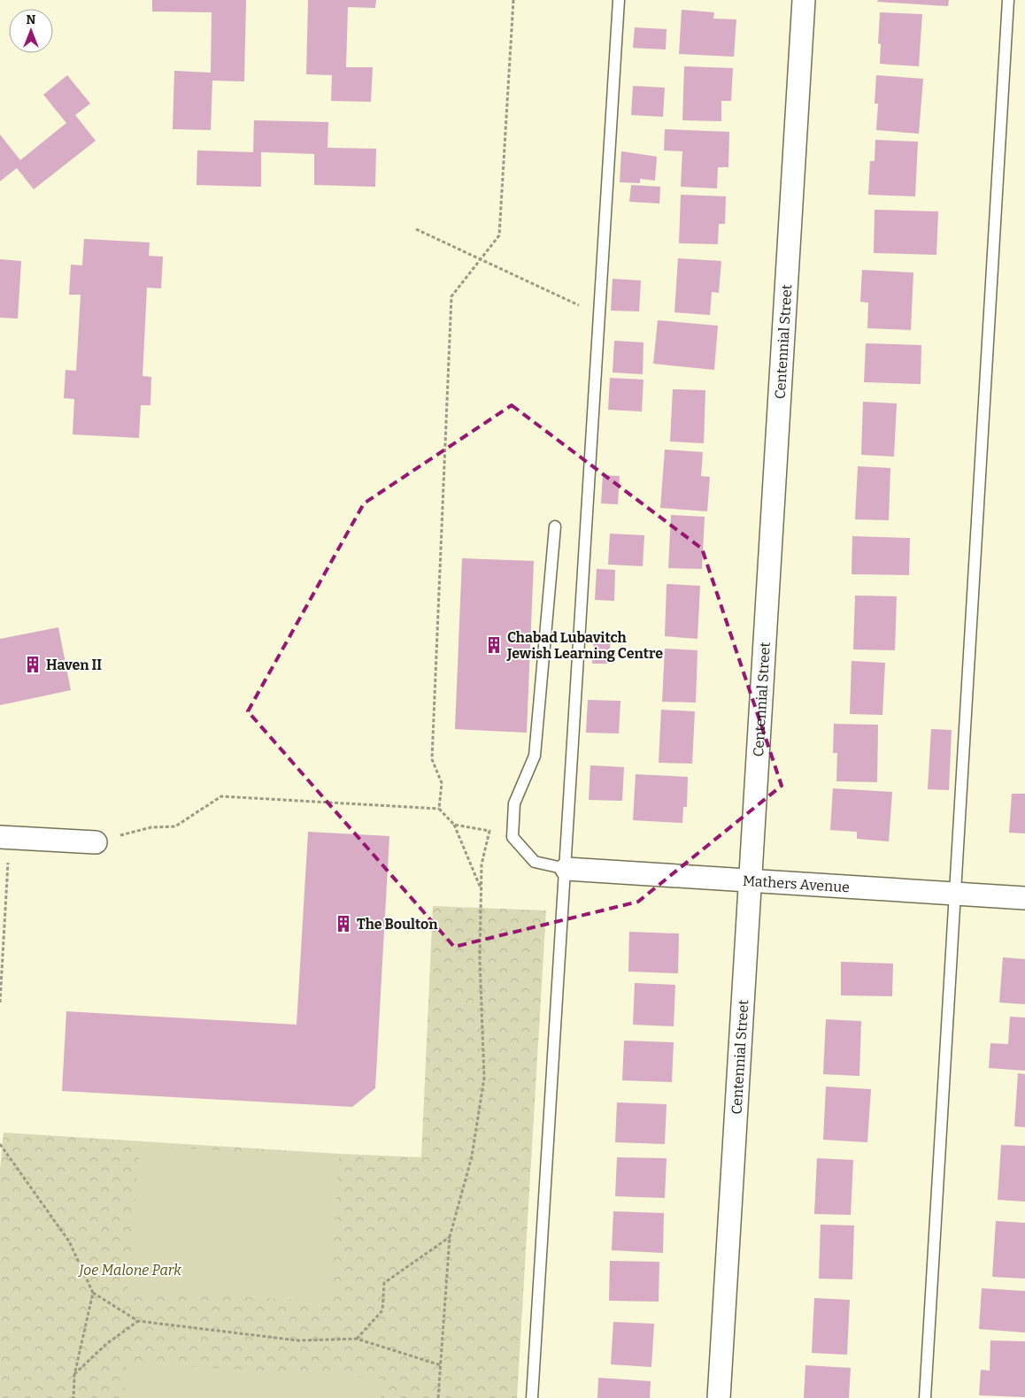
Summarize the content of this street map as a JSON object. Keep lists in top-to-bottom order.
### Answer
{
  "streets": {
    "street": ["Centennial Street", "Mathers Avenue"]
  },
  "crossings": [
    ["Centennial Street", "Mathers Avenue"]
  ],
  "parks": ["Joe Malone Park"],
  "places": {
    "building": ["Chabad Lubavitch Jewish Learning Centre", "Haven II", "The Boulton"]
  },
  "north": "top"
}
